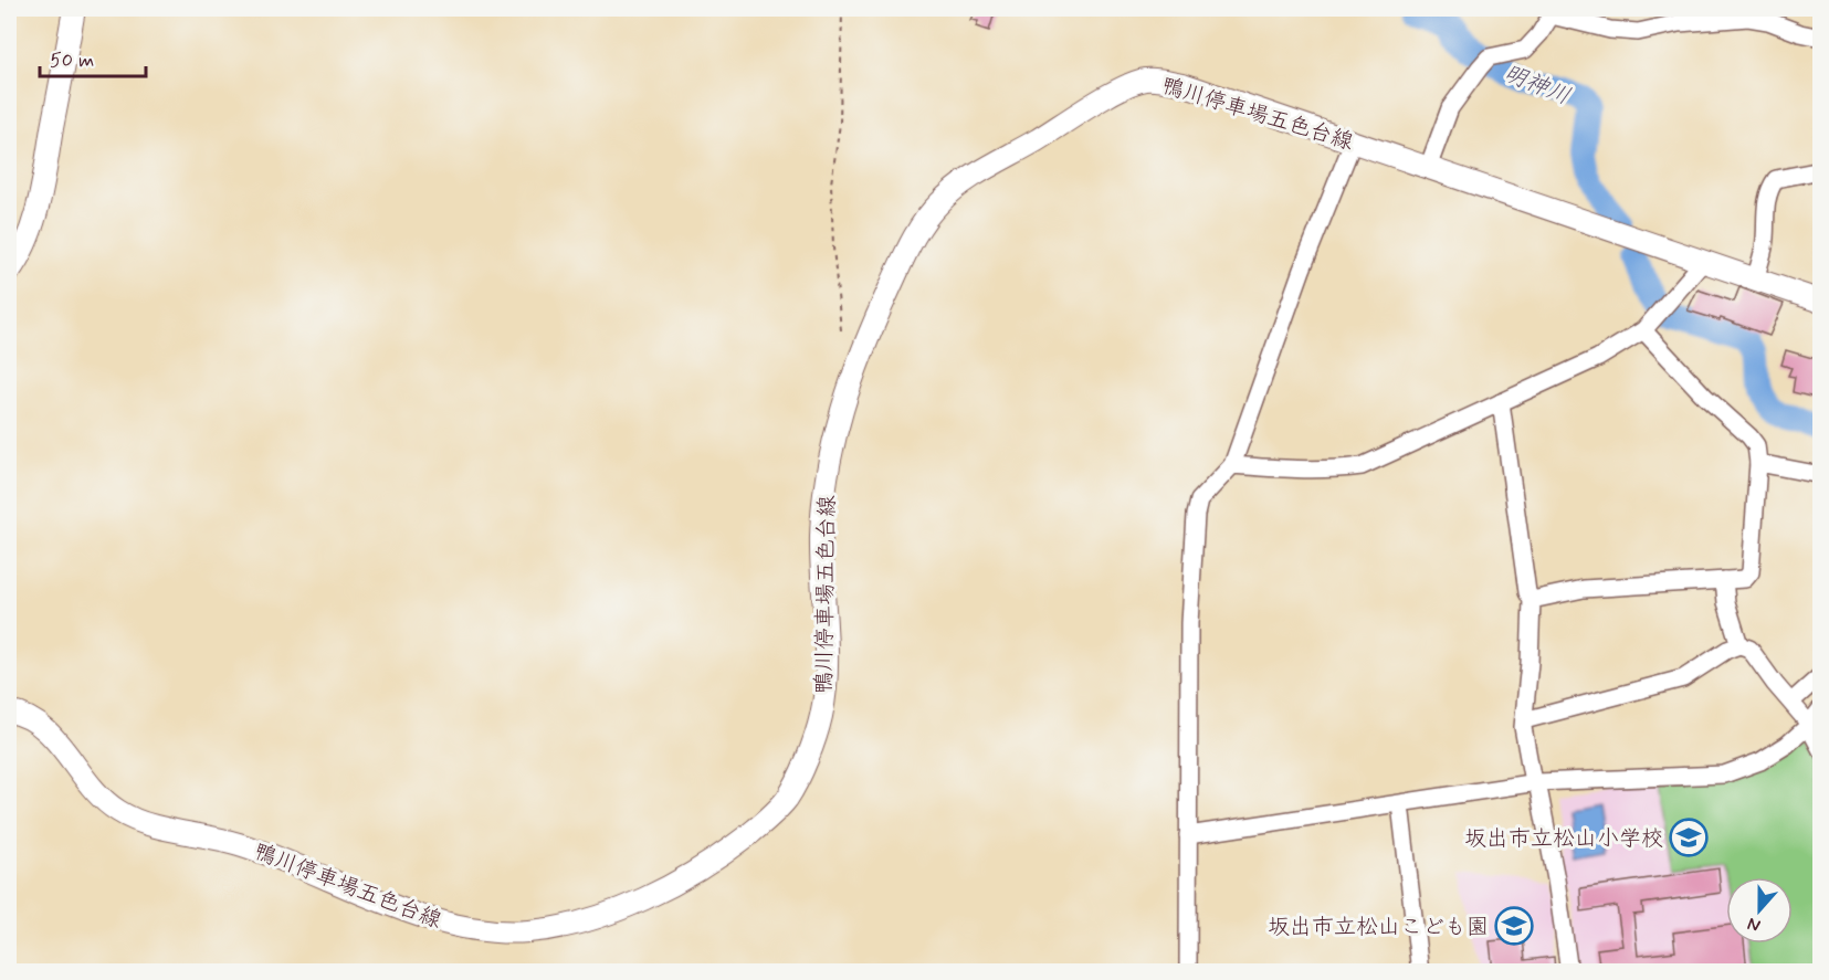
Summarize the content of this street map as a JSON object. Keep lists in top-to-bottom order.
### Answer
{
  "streets": {
    "main road": ["鴨川停車場五色台線"]
  },
  "water": ["明神川"],
  "places": {
    "school or university": ["坂出市立松山小学校", "坂出市立松山こども園"]
  },
  "scale_bar": "50 m",
  "north": "bottom"
}
